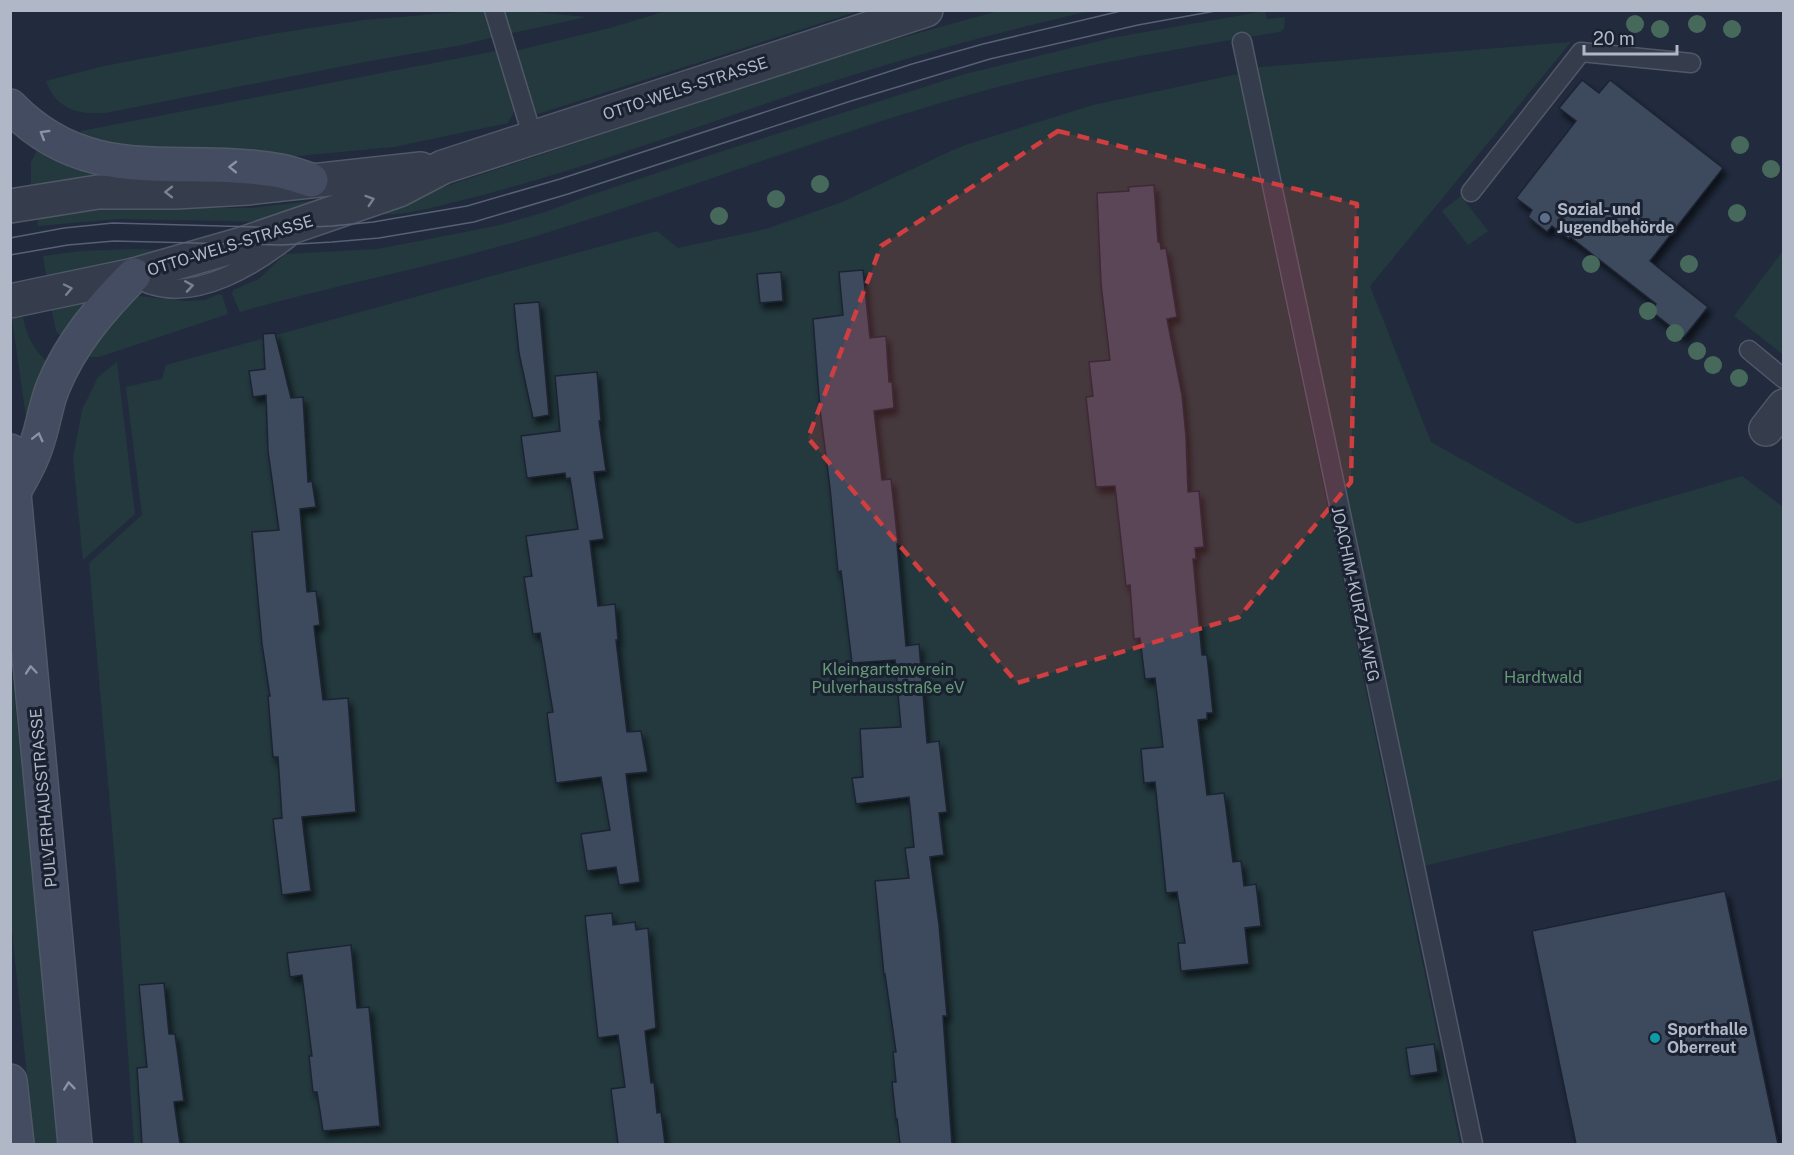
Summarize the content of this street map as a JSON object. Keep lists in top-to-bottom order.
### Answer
{
  "streets": {
    "main road": ["PULVERHAUSSTRASSE"],
    "street": ["OTTO-WELS-STRASSE"],
    "lane": ["JOACHIM-KURZAJ-WEG"]
  },
  "one_way": ["PULVERHAUSSTRASSE"],
  "parks": ["Kleingartenverein Pulverhausstraße eV", "Hardtwald"],
  "places": ["Sozial- und Jugendbehörde", "Sporthalle Oberreut"],
  "scale_bar": "20 m"
}
